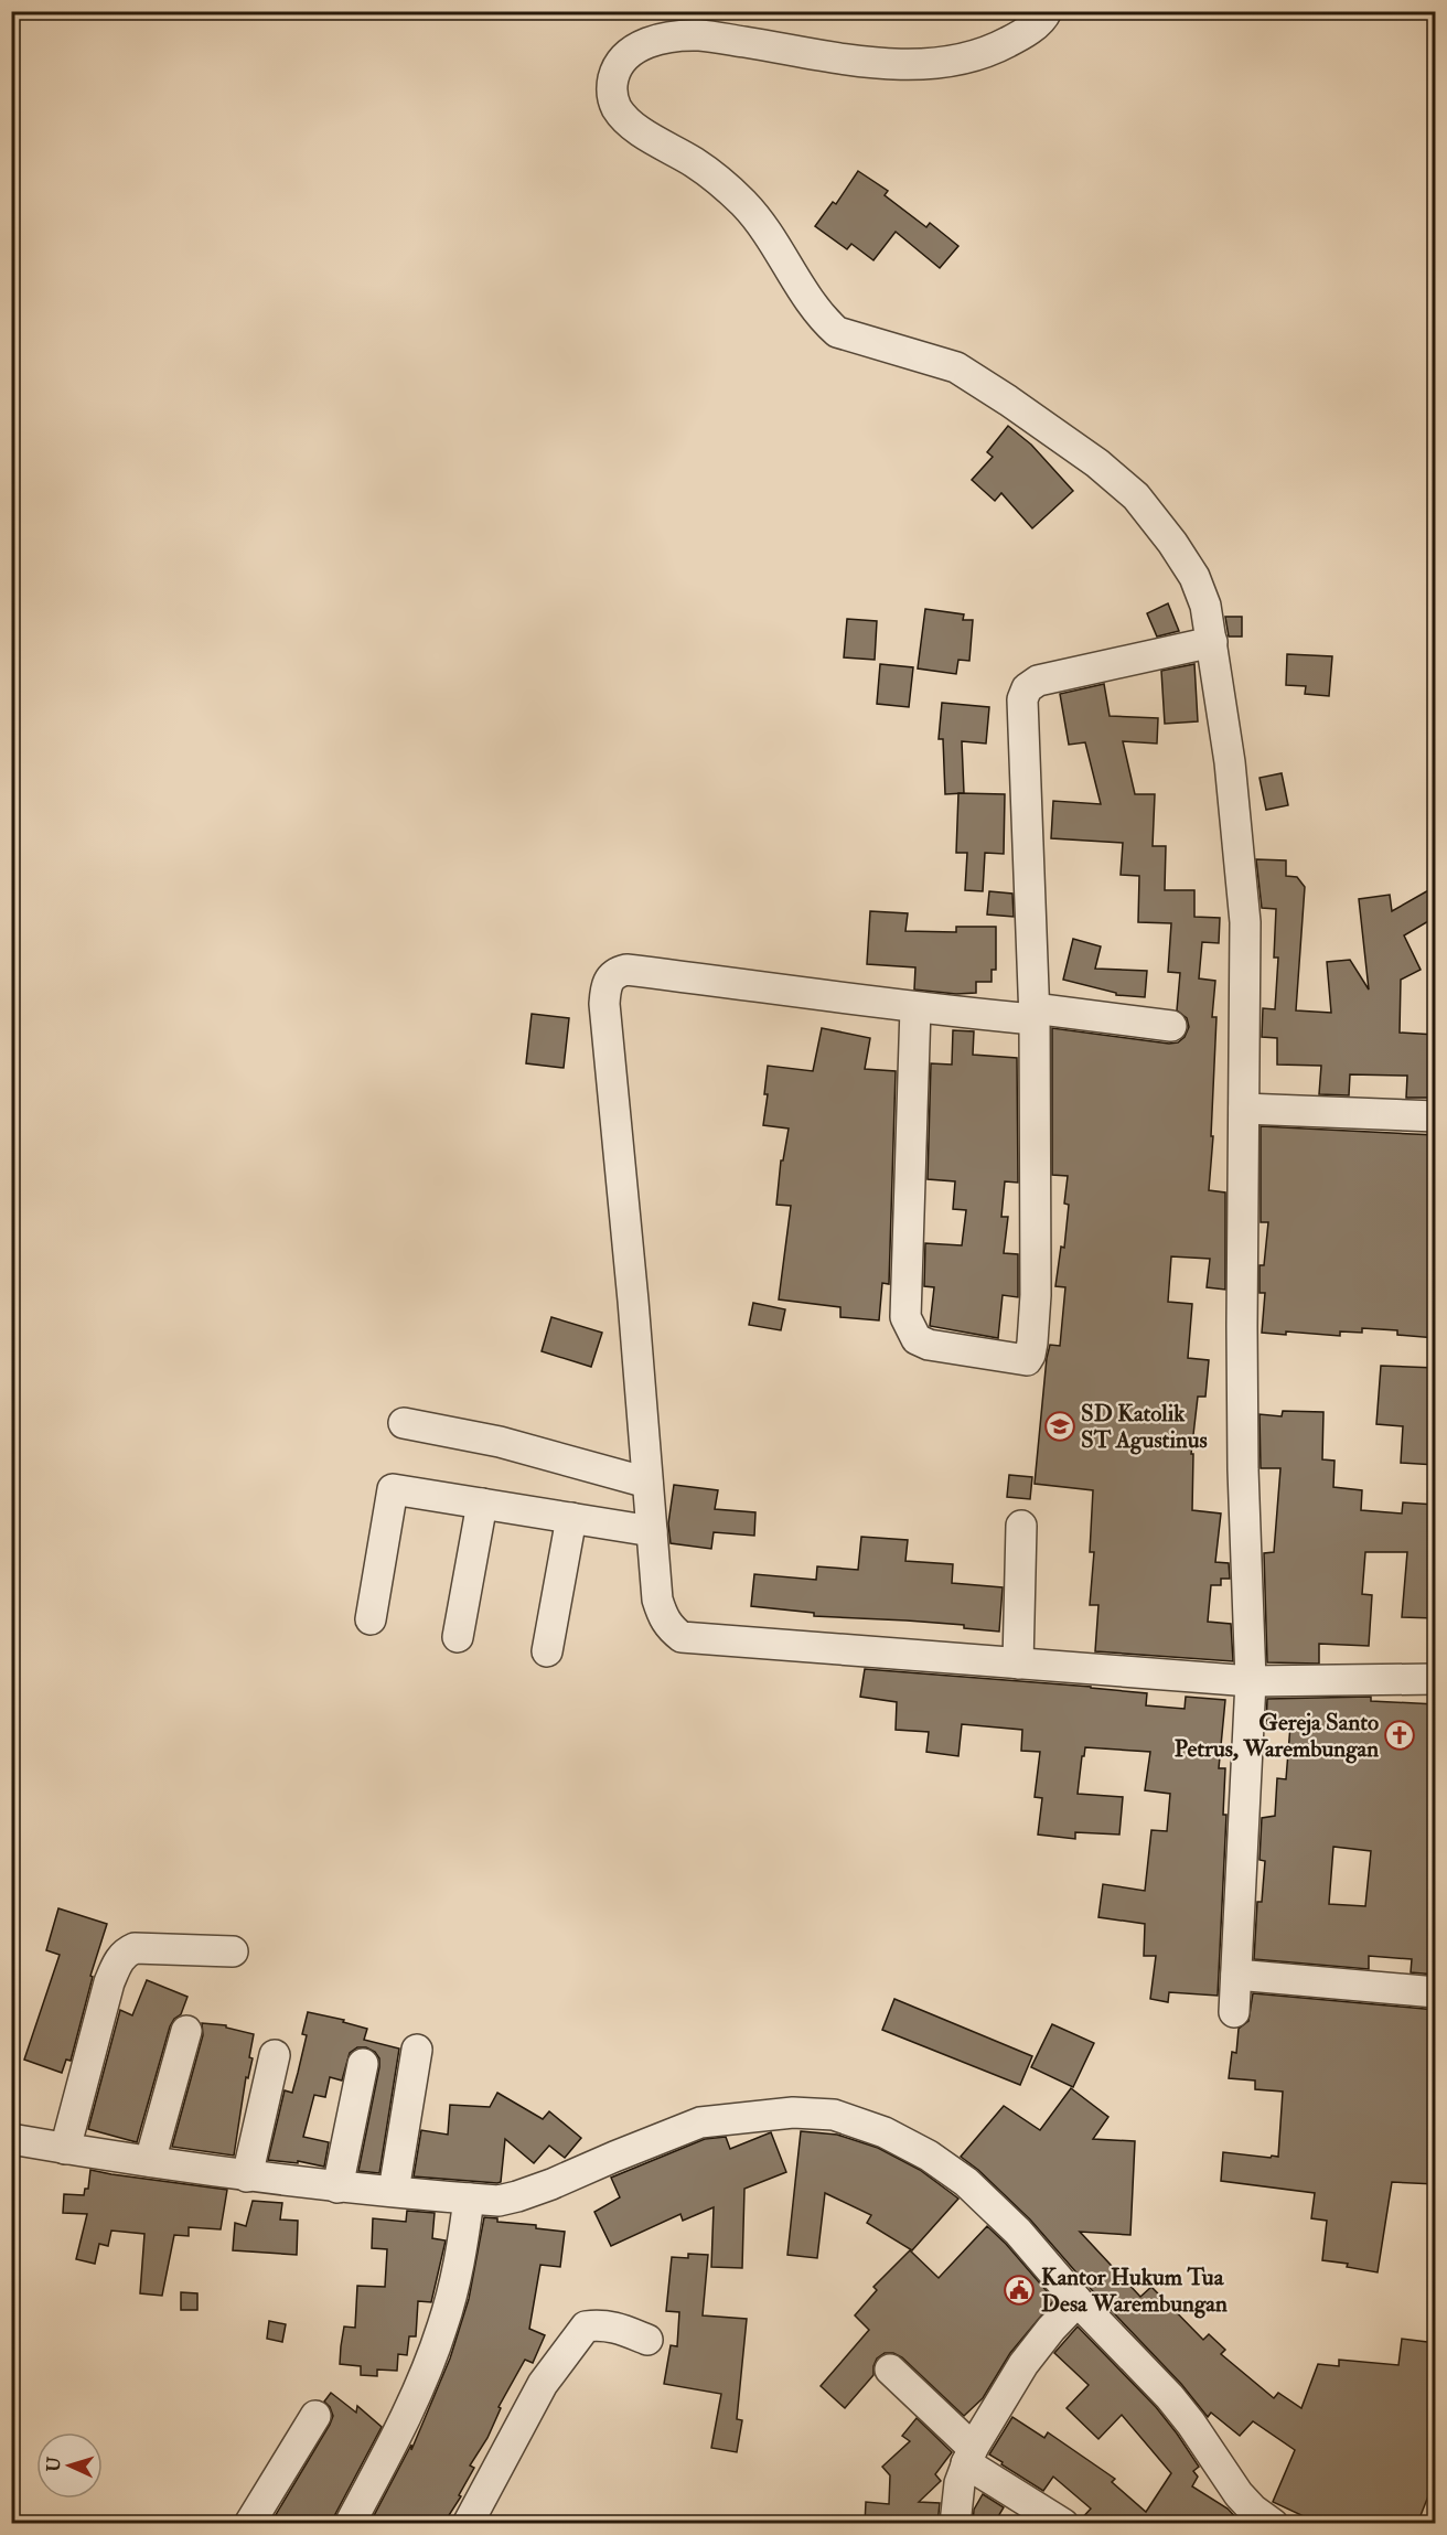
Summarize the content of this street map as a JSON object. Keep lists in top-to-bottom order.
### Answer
{
  "places": {
    "school or university": ["SD Katolik ST Agustinus"],
    "church": ["Gereja Santo Petrus, Warembungan"],
    "public building": ["Kantor Hukum Tua Desa Warembungan"]
  },
  "north": "left"
}
